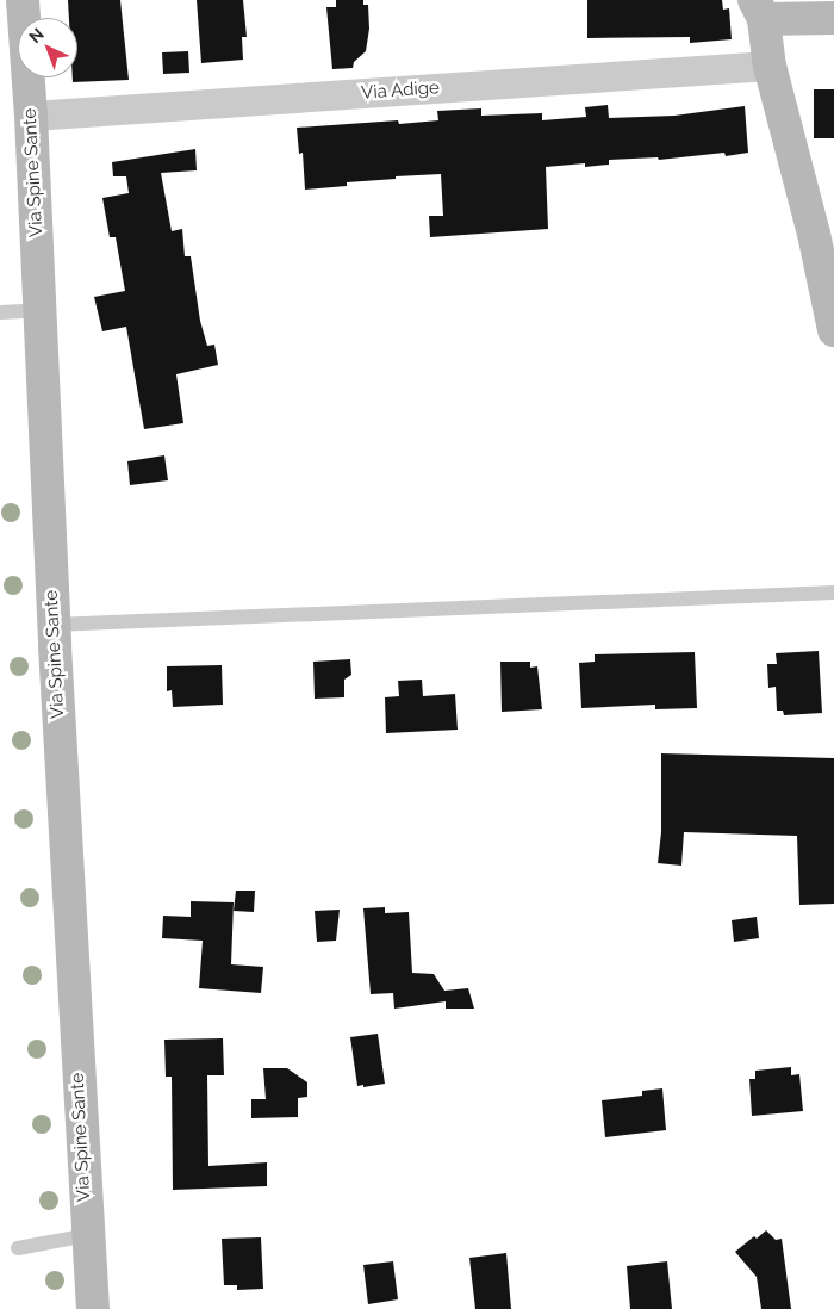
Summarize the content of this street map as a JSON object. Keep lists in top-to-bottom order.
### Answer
{
  "streets": {
    "street": ["Via Adige", "Via Spine Sante"]
  },
  "crossings": [
    ["Via Adige", "Via Spine Sante"]
  ],
  "north": "top left"
}
